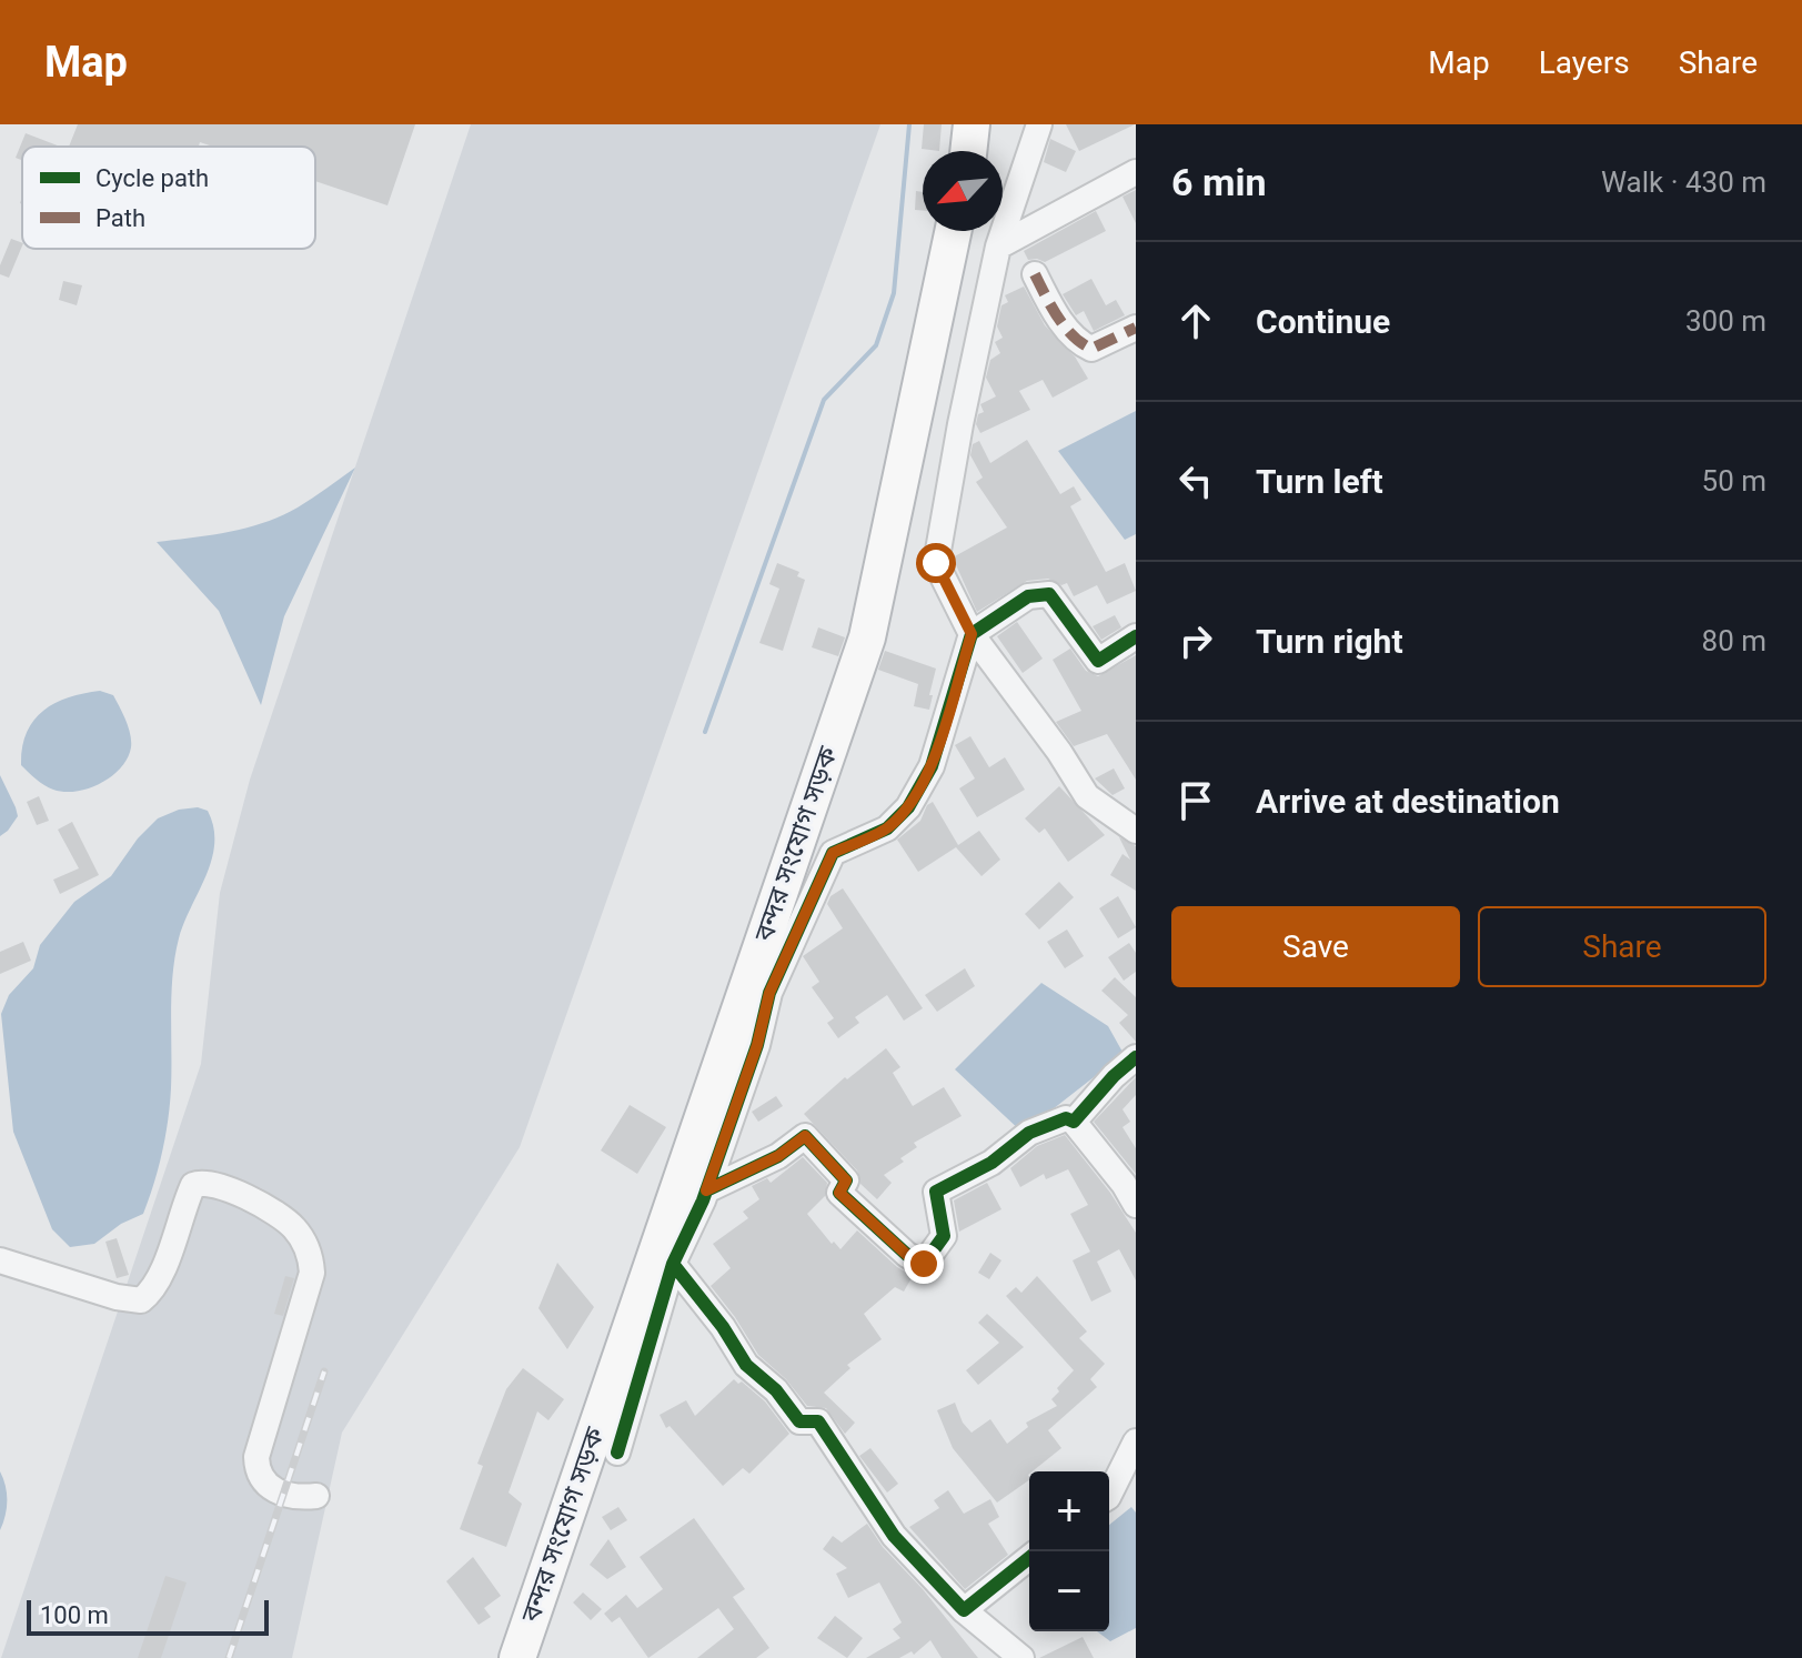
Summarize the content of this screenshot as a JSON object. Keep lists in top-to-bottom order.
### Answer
{
  "streets": {
    "highway": ["বন্দর সংযোগ সড়ক"]
  },
  "legend": ["Cycle path", "Path"],
  "scale_bar": "100 m",
  "north": "bottom left",
  "page": {
    "header": "Map",
    "nav": ["Map", "Layers", "Share"],
    "heading": ["6 min", "Walk · 430 m"],
    "list": [
      ["Continue", "300 m"],
      ["Turn left", "50 m"],
      ["Turn right", "80 m"],
      "Arrive at destination"
    ],
    "buttons": ["Save", "Share"],
    "map_buttons": ["+", "−"],
    "scale": "100 m"
  }
}
